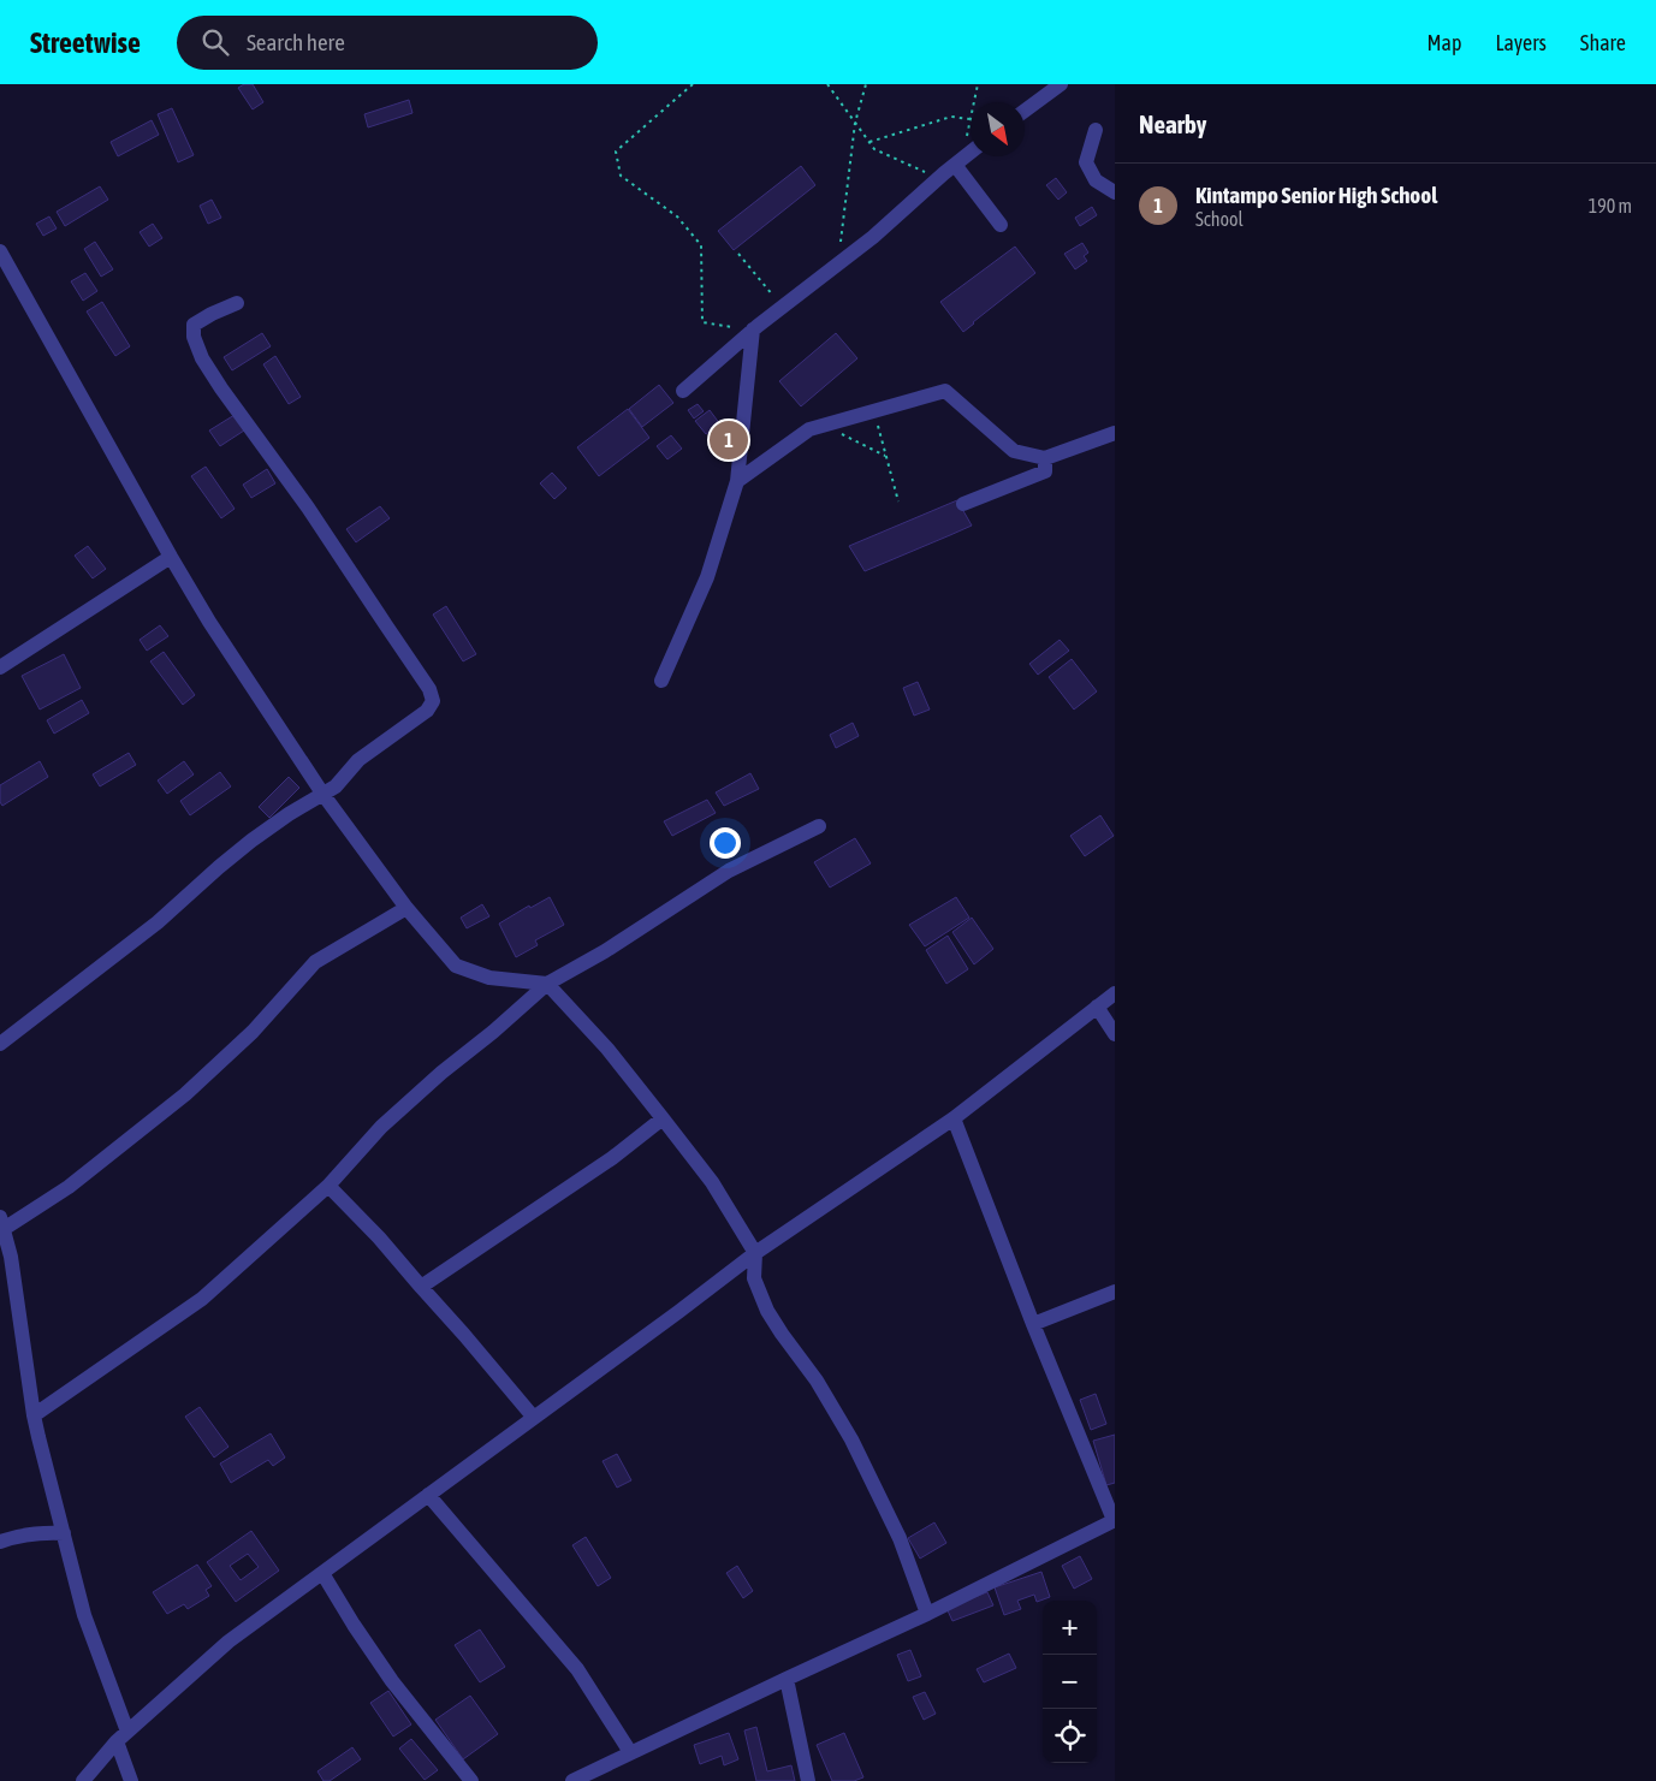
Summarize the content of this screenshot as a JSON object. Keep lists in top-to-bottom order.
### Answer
{
  "north": "bottom right",
  "page": {
    "header": "Streetwise",
    "search": "Search here",
    "nav": ["Map", "Layers", "Share"],
    "heading": "Nearby",
    "list": [
      {
        "mark": "1",
        "name": "Kintampo Senior High School",
        "note": "School",
        "value": "190 m"
      }
    ],
    "pins": "1",
    "map_buttons": ["+", "−"]
  }
}
